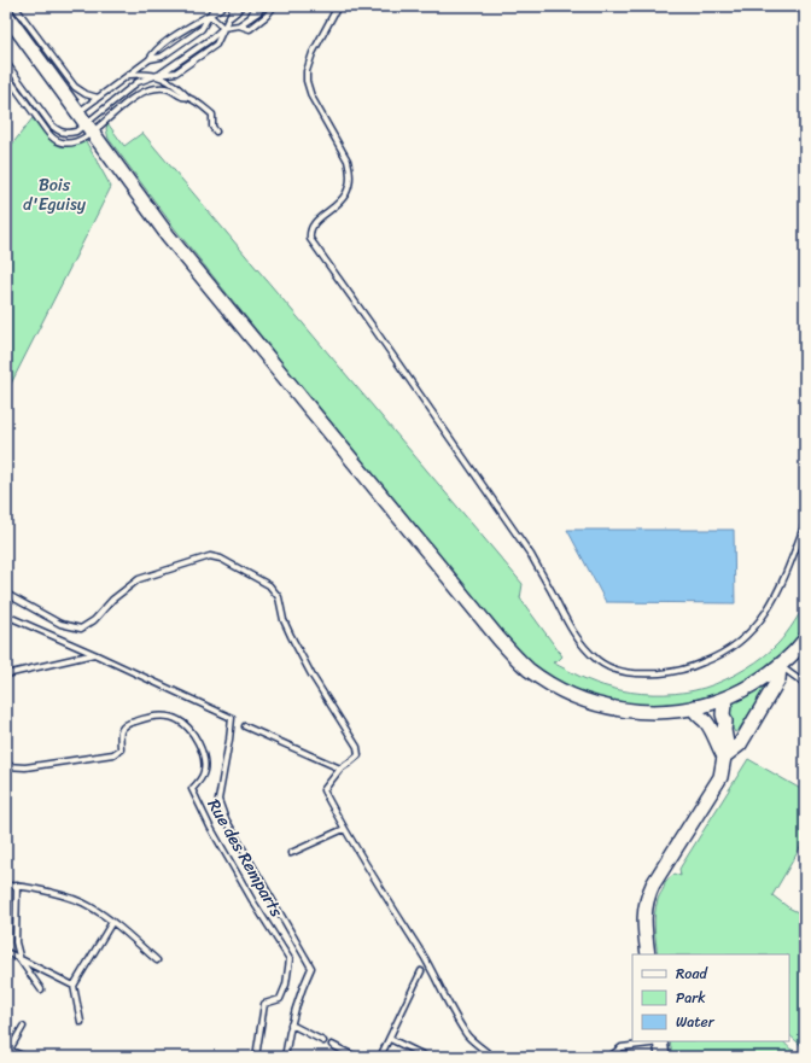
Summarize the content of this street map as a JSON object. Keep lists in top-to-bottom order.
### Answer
{
  "streets": {
    "lane": ["Rue des Remparts"]
  },
  "parks": ["Bois d'Eguisy"],
  "legend": ["Road", "Park", "Water"]
}
